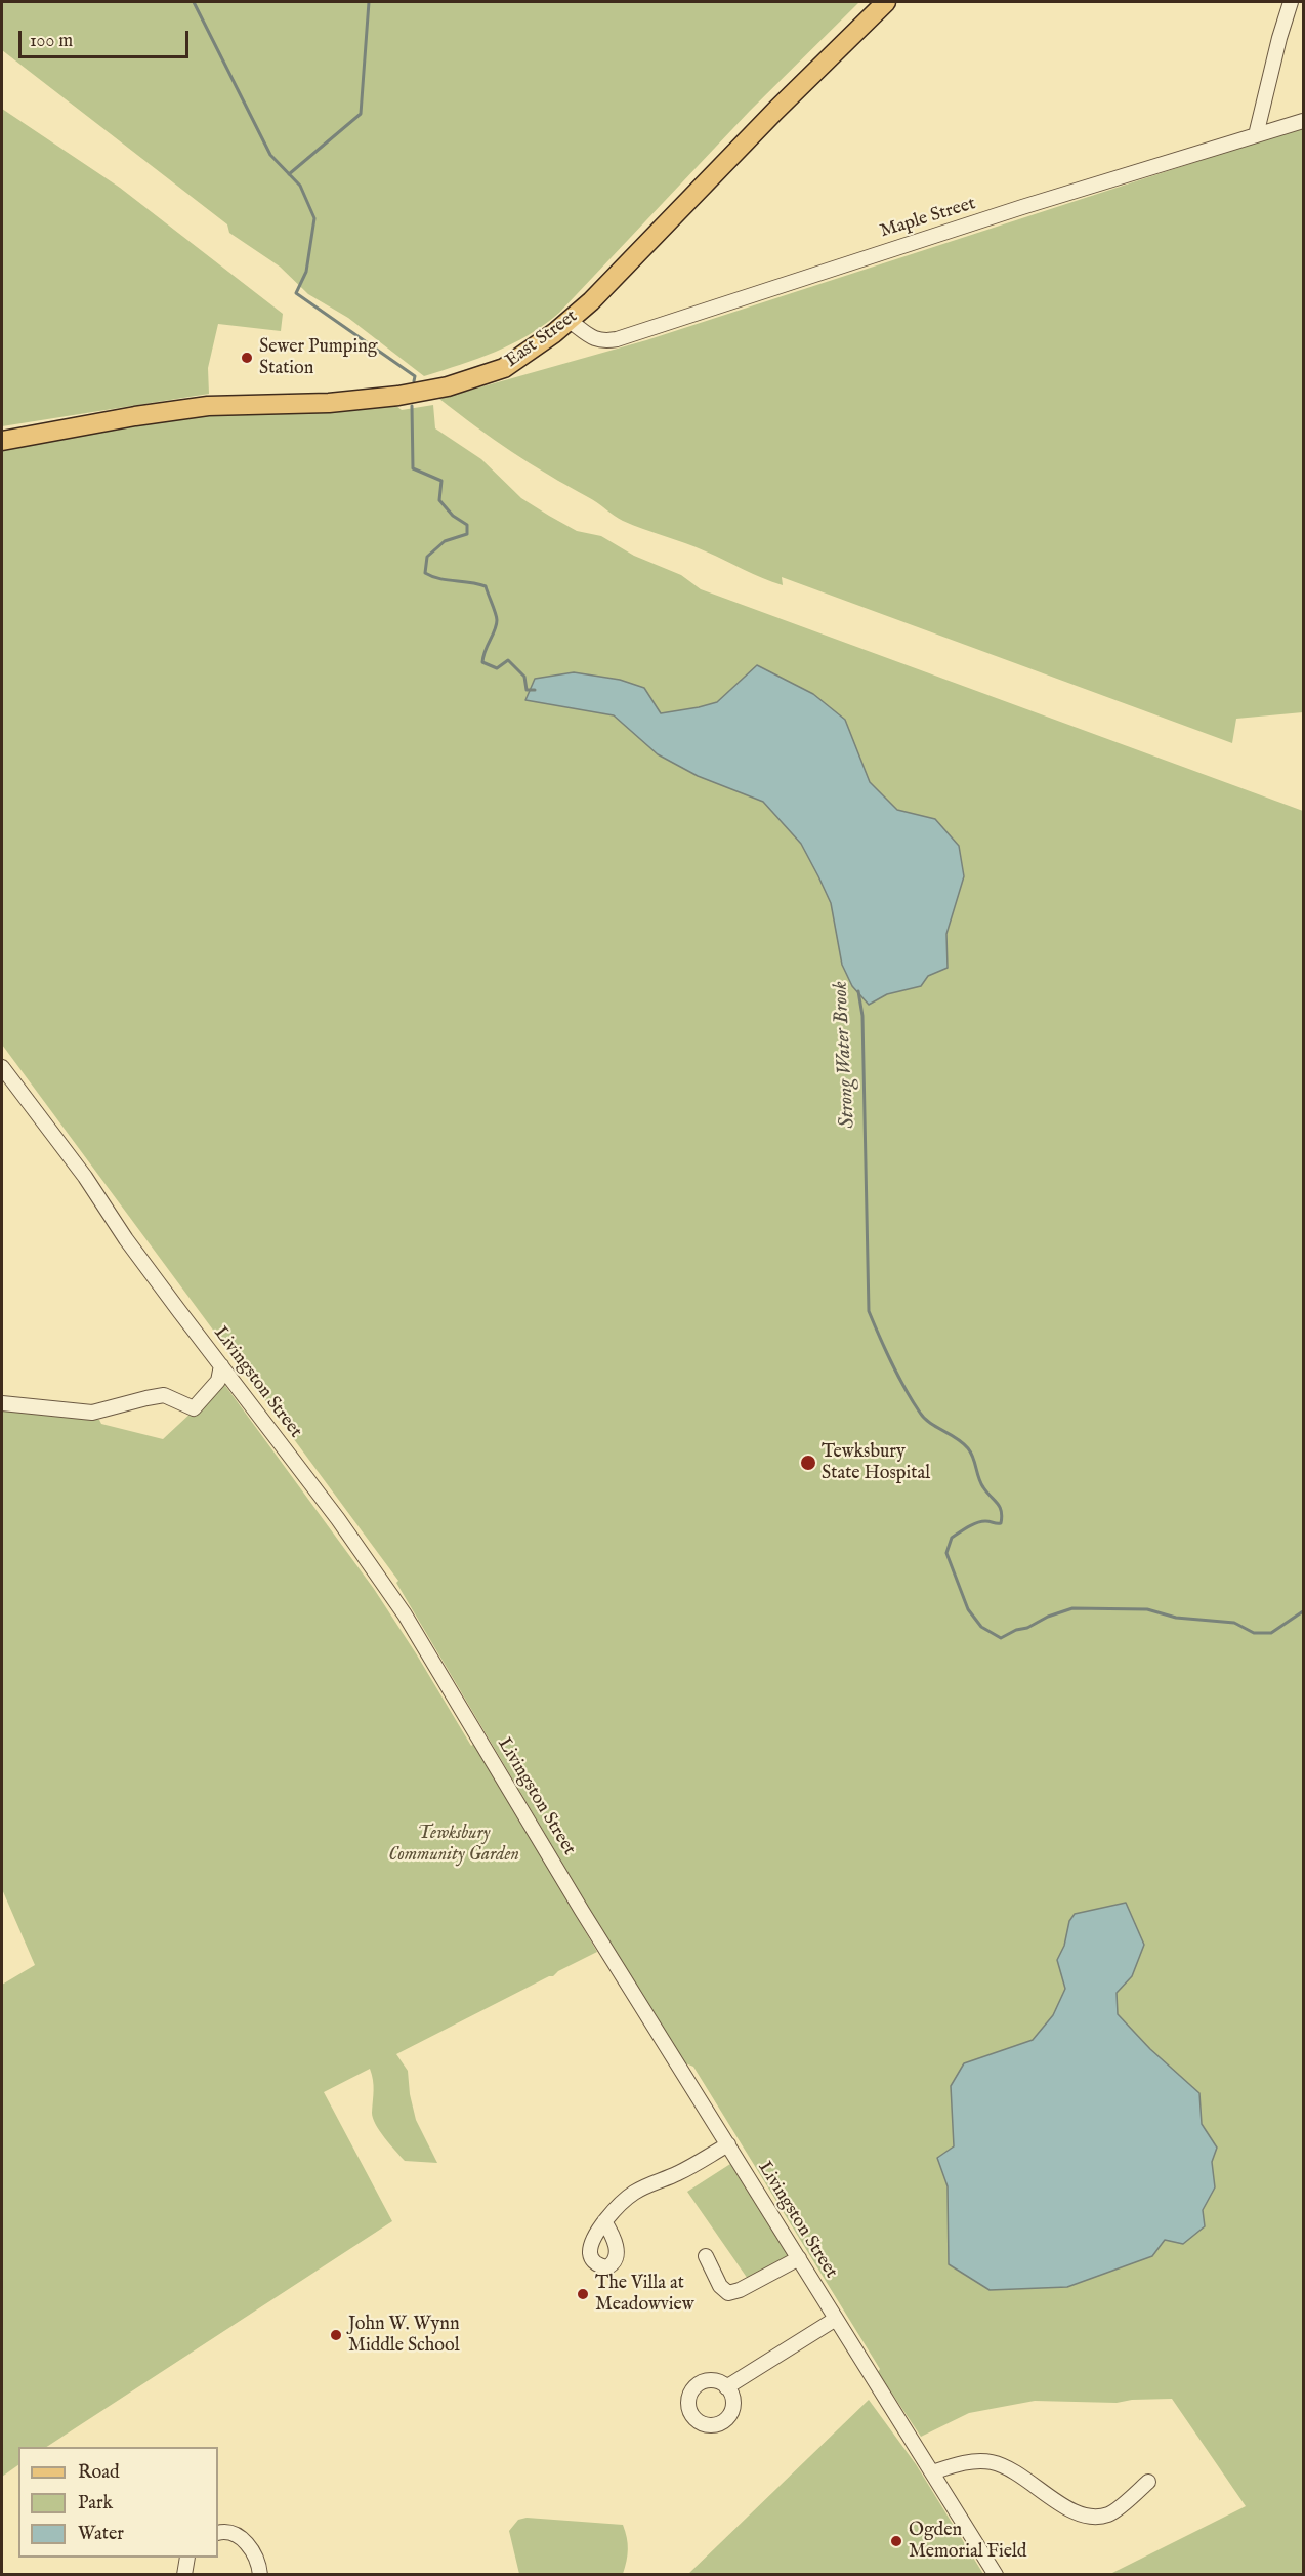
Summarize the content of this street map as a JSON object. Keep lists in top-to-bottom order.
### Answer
{
  "streets": {
    "main road": ["East Street"],
    "street": ["Maple Street", "Livingston Street"]
  },
  "crossings": [
    ["Maple Street", "East Street"]
  ],
  "water": ["Strong Water Brook"],
  "parks": ["Tewksbury Community Garden"],
  "places": [
    "Sewer Pumping Station",
    "Tewksbury State Hospital",
    "The Villa at Meadowview",
    "John W. Wynn Middle School",
    "Ogden Memorial Field"
  ],
  "legend": ["Road", "Park", "Water"],
  "scale_bar": "100 m"
}
